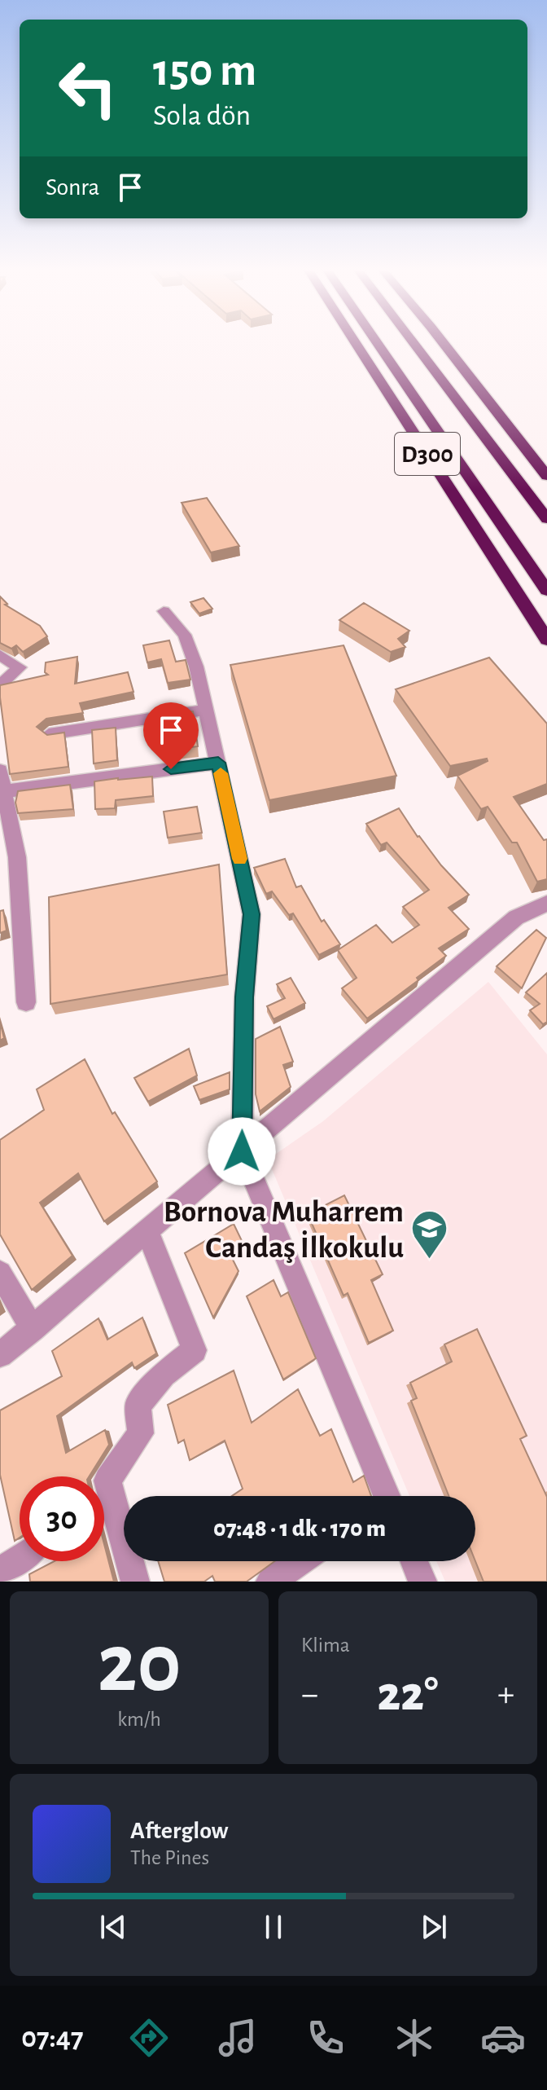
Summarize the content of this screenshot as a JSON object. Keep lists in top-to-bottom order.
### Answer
{
  "streets": {
    "highway": ["D300"]
  },
  "places": {
    "school or university": ["Bornova Muharrem Candaş İlkokulu"]
  },
  "page": {
    "turn": ["150 m", "Sola dön"],
    "then": "Sonra",
    "limit": "30",
    "trip": "07:48 · 1 dk · 170 m",
    "tile": [
      ["20", "km/h"],
      "Klima"
    ],
    "heat": ["−", "22°", "+"],
    "song": ["Afterglow", "The Pines"],
    "tabs": "07:47"
  }
}
